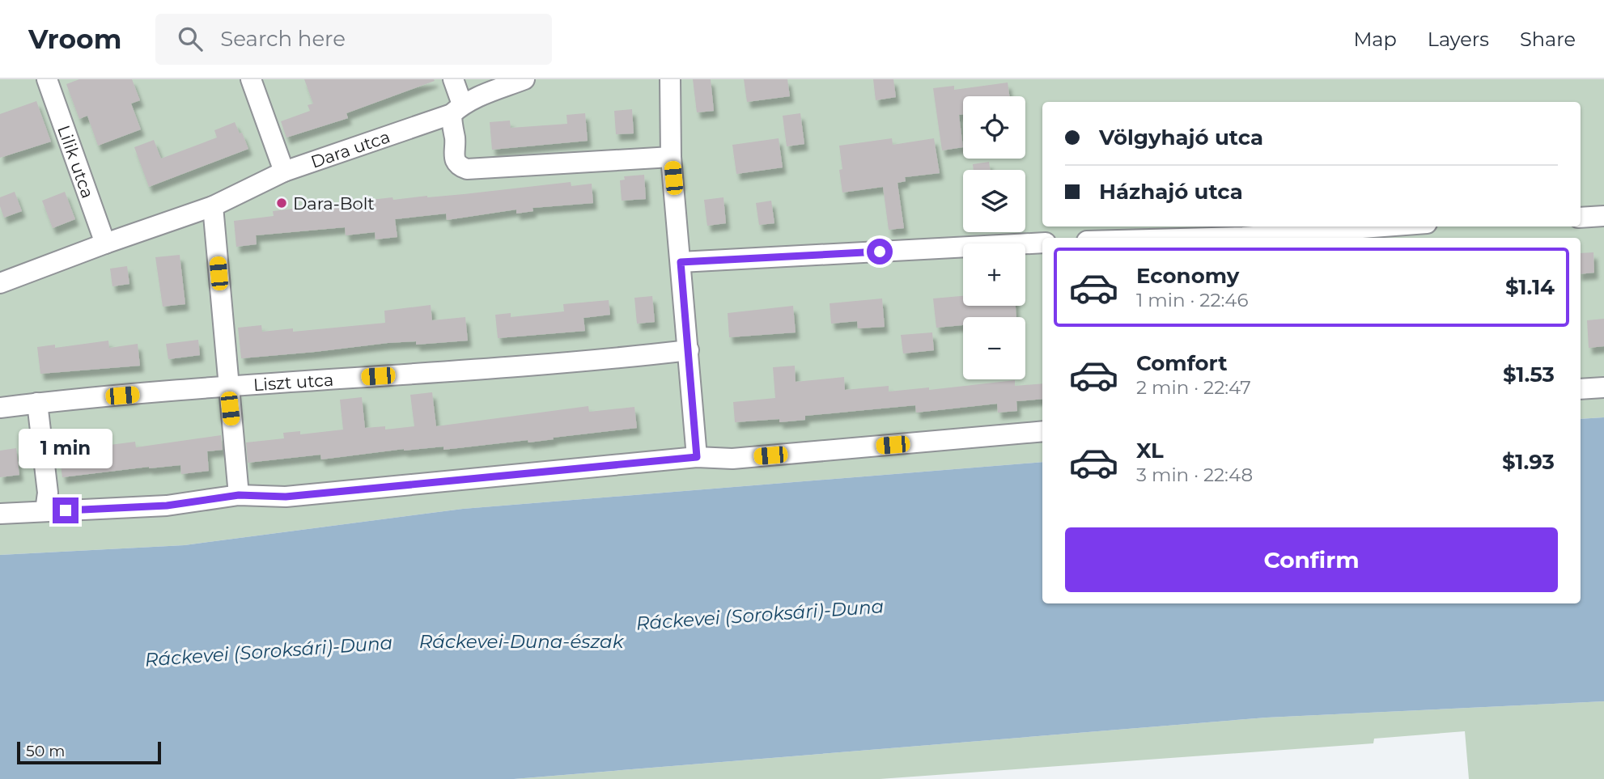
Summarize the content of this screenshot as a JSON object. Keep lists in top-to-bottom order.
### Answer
{
  "streets": {
    "street": ["Dara utca", "Lilik utca", "Liszt utca"]
  },
  "crossings": [
    ["Dara utca", "Lilik utca"]
  ],
  "water": ["Ráckevei (Soroksári)-Duna", "Ráckevei-Duna-észak"],
  "places": ["Dara-Bolt"],
  "scale_bar": "50 m",
  "page": {
    "header": "Vroom",
    "search": "Search here",
    "nav": ["Map", "Layers", "Share"],
    "map_buttons": ["+", "−"],
    "banner": ["Völgyhajó utca", "Házhajó utca"],
    "list": [
      {
        "name": "Economy",
        "note": "1 min · 22:46",
        "value": "$1.14"
      },
      {
        "name": "Comfort",
        "note": "2 min · 22:47",
        "value": "$1.53"
      },
      {
        "name": "XL",
        "note": "3 min · 22:48",
        "value": "$1.93"
      }
    ],
    "bubble": "1 min",
    "buttons": "Confirm",
    "scale": "50 m"
  }
}
